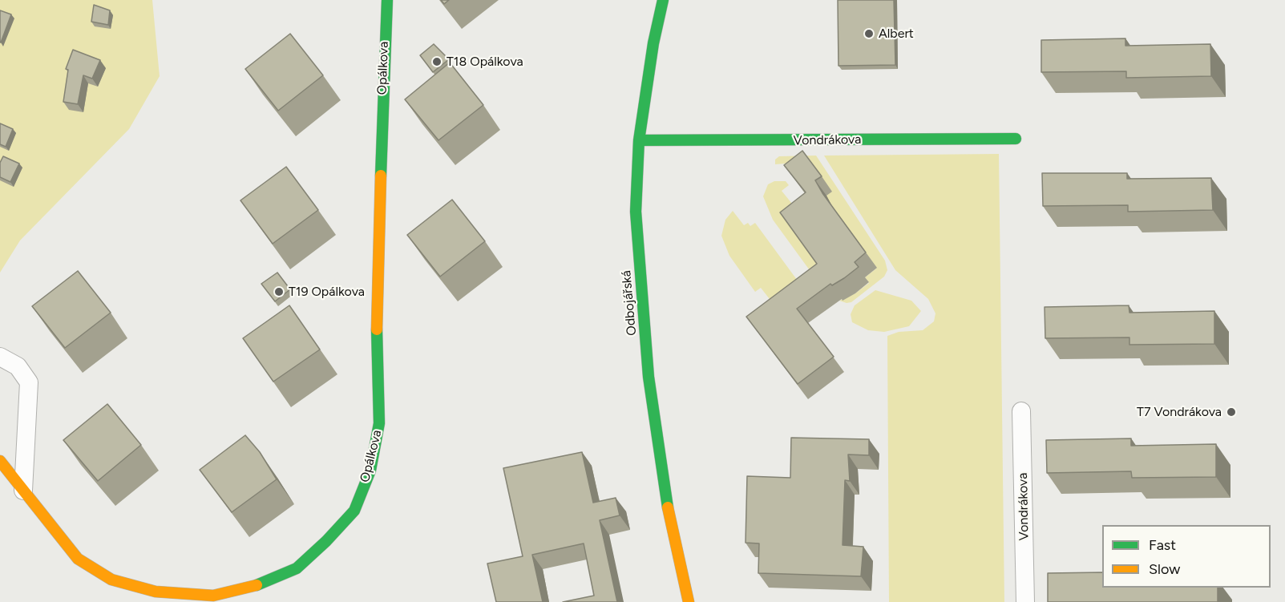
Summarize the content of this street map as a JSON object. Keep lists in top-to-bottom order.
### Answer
{
  "streets": {
    "street": ["Opálkova", "Vondrákova", "Odbojářská"]
  },
  "crossings": [
    ["Vondrákova", "Odbojářská"]
  ],
  "places": [
    "Albert",
    "T18 Opálkova",
    "T19 Opálkova",
    "T7 Vondrákova"
  ],
  "legend": ["Fast", "Slow"]
}
